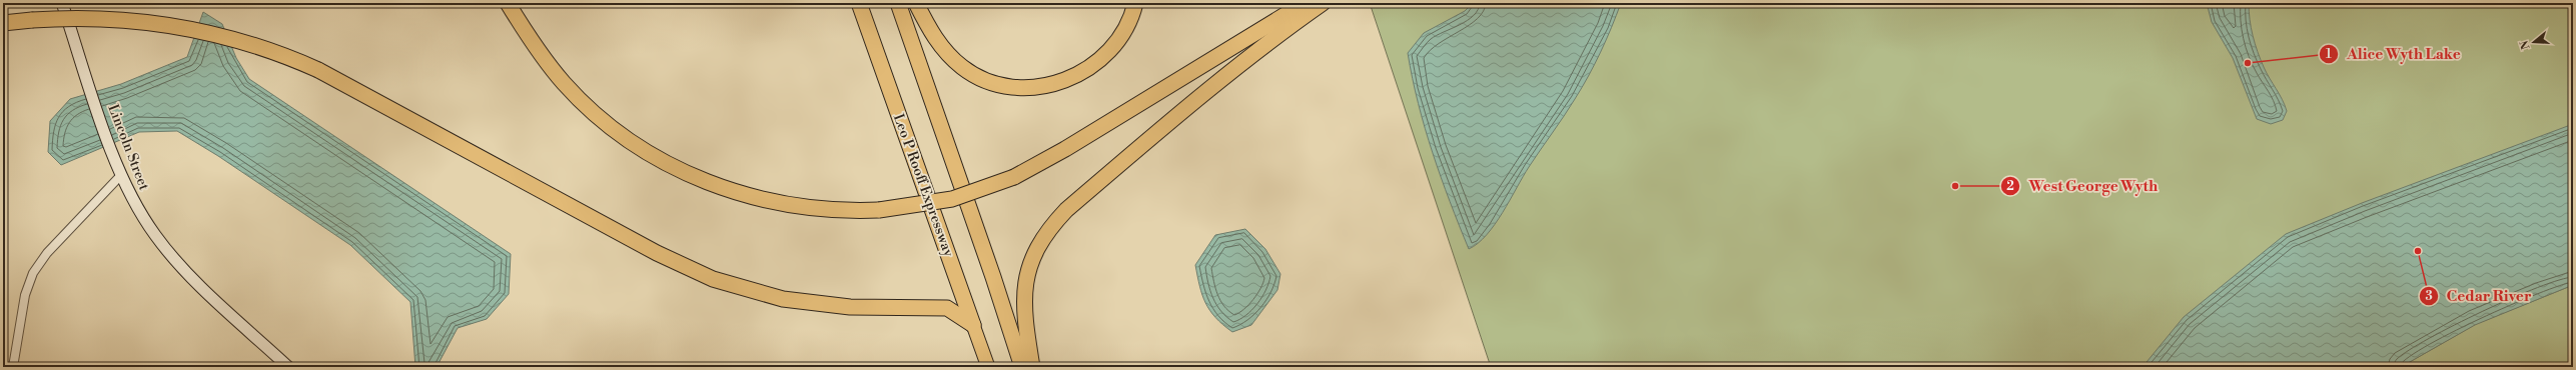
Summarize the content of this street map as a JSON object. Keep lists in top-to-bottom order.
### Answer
{
  "streets": {
    "highway": ["Leo P Rooff Expressway"],
    "main road": ["Lincoln Street"]
  },
  "places": ["Alice Wyth Lake", "West George Wyth", "Cedar River"],
  "north": "left"
}
